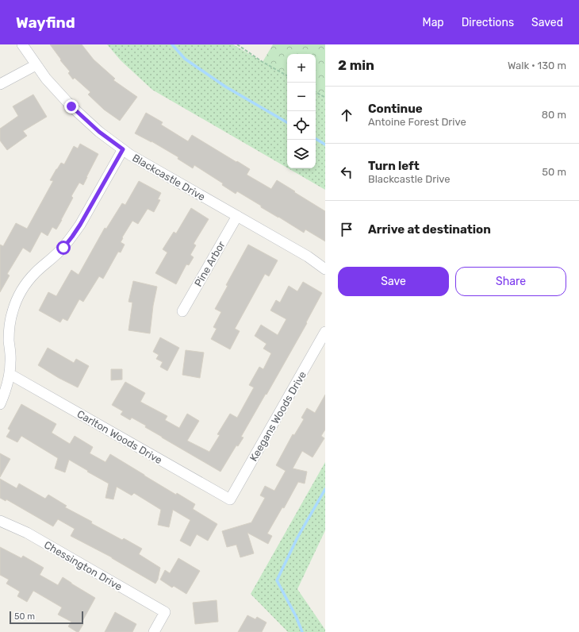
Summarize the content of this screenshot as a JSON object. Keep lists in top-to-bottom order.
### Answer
{
  "streets": {
    "street": [
      "Blackcastle Drive",
      "Pine Arbor",
      "Keegans Woods Drive",
      "Carlton Woods Drive",
      "Chessington Drive"
    ]
  },
  "crossings": [
    ["Blackcastle Drive", "Pine Arbor"],
    ["Keegans Woods Drive", "Carlton Woods Drive"]
  ],
  "scale_bar": "50 m",
  "page": {
    "header": "Wayfind",
    "nav": ["Map", "Directions", "Saved"],
    "heading": ["2 min", "Walk · 130 m"],
    "map_buttons": ["+", "−"],
    "list": [
      ["Continue", "Antoine Forest Drive", "80 m"],
      ["Turn left", "Blackcastle Drive", "50 m"],
      "Arrive at destination"
    ],
    "buttons": ["Save", "Share"],
    "scale": "50 m"
  }
}
